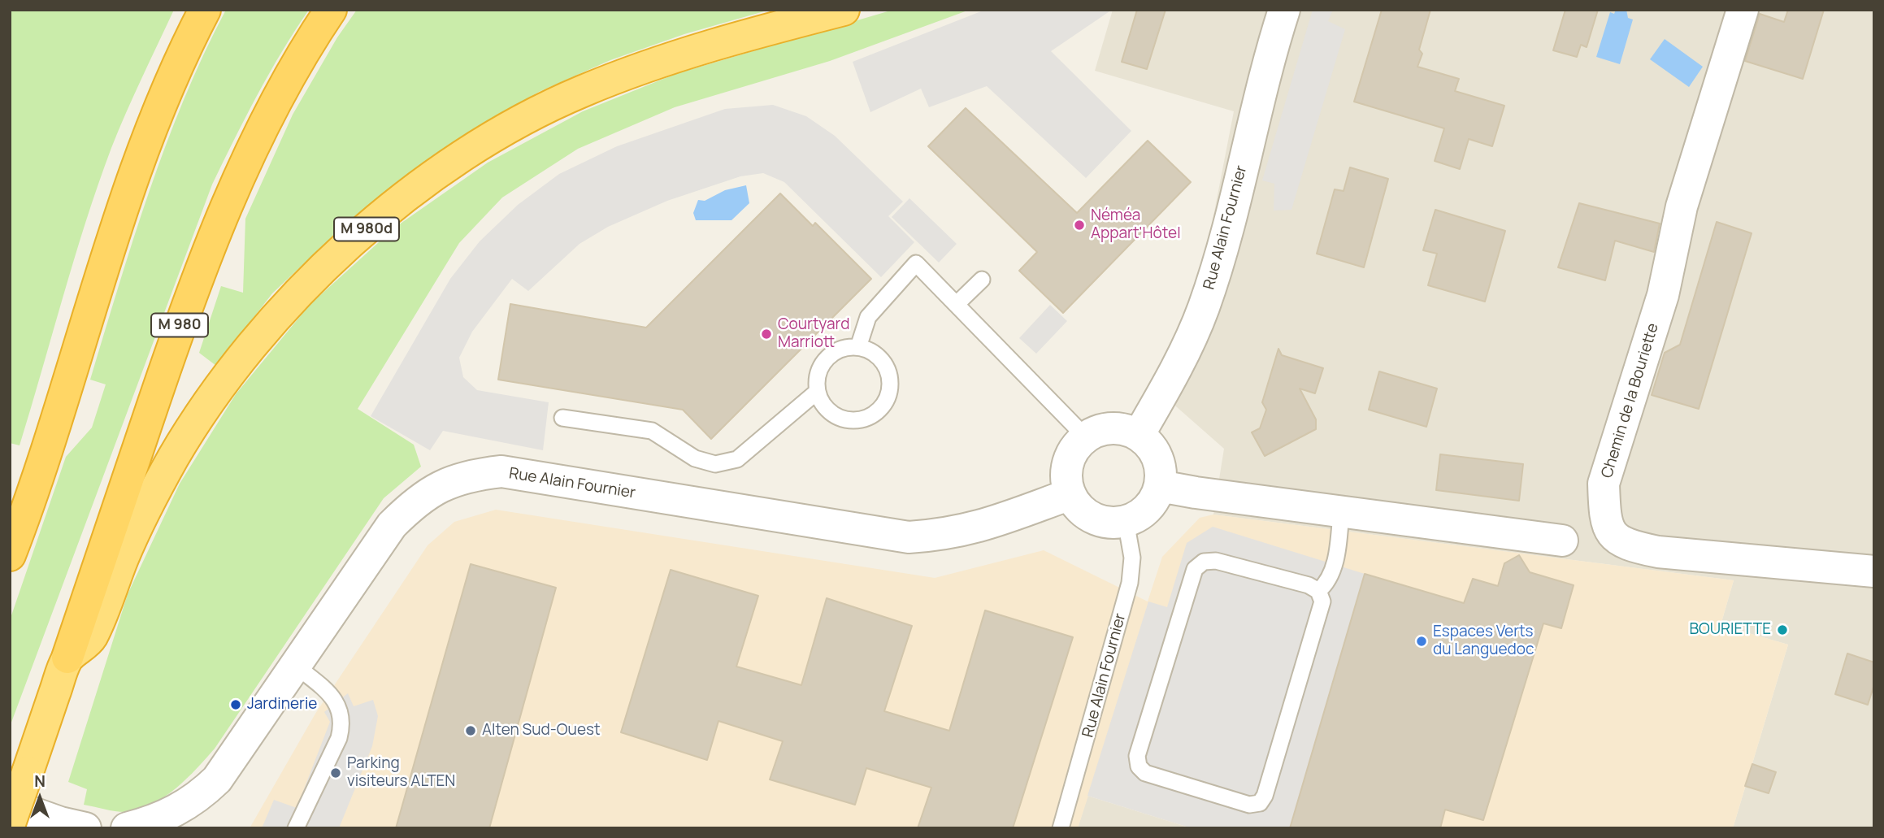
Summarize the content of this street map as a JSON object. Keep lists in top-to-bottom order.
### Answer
{
  "streets": {
    "highway": ["M 980d", "M 980"],
    "street": ["Rue Alain Fournier", "Chemin de la Bouriette"]
  },
  "crossings": [
    ["M 980d", "M 980"]
  ],
  "places": [
    "Néméa Appart'Hôtel",
    "Courtyard Marriott",
    "BOURIETTE",
    "Espaces Verts du Languedoc",
    "Jardinerie",
    "Alten Sud-Ouest",
    "Parking visiteurs ALTEN"
  ],
  "north": "top"
}
